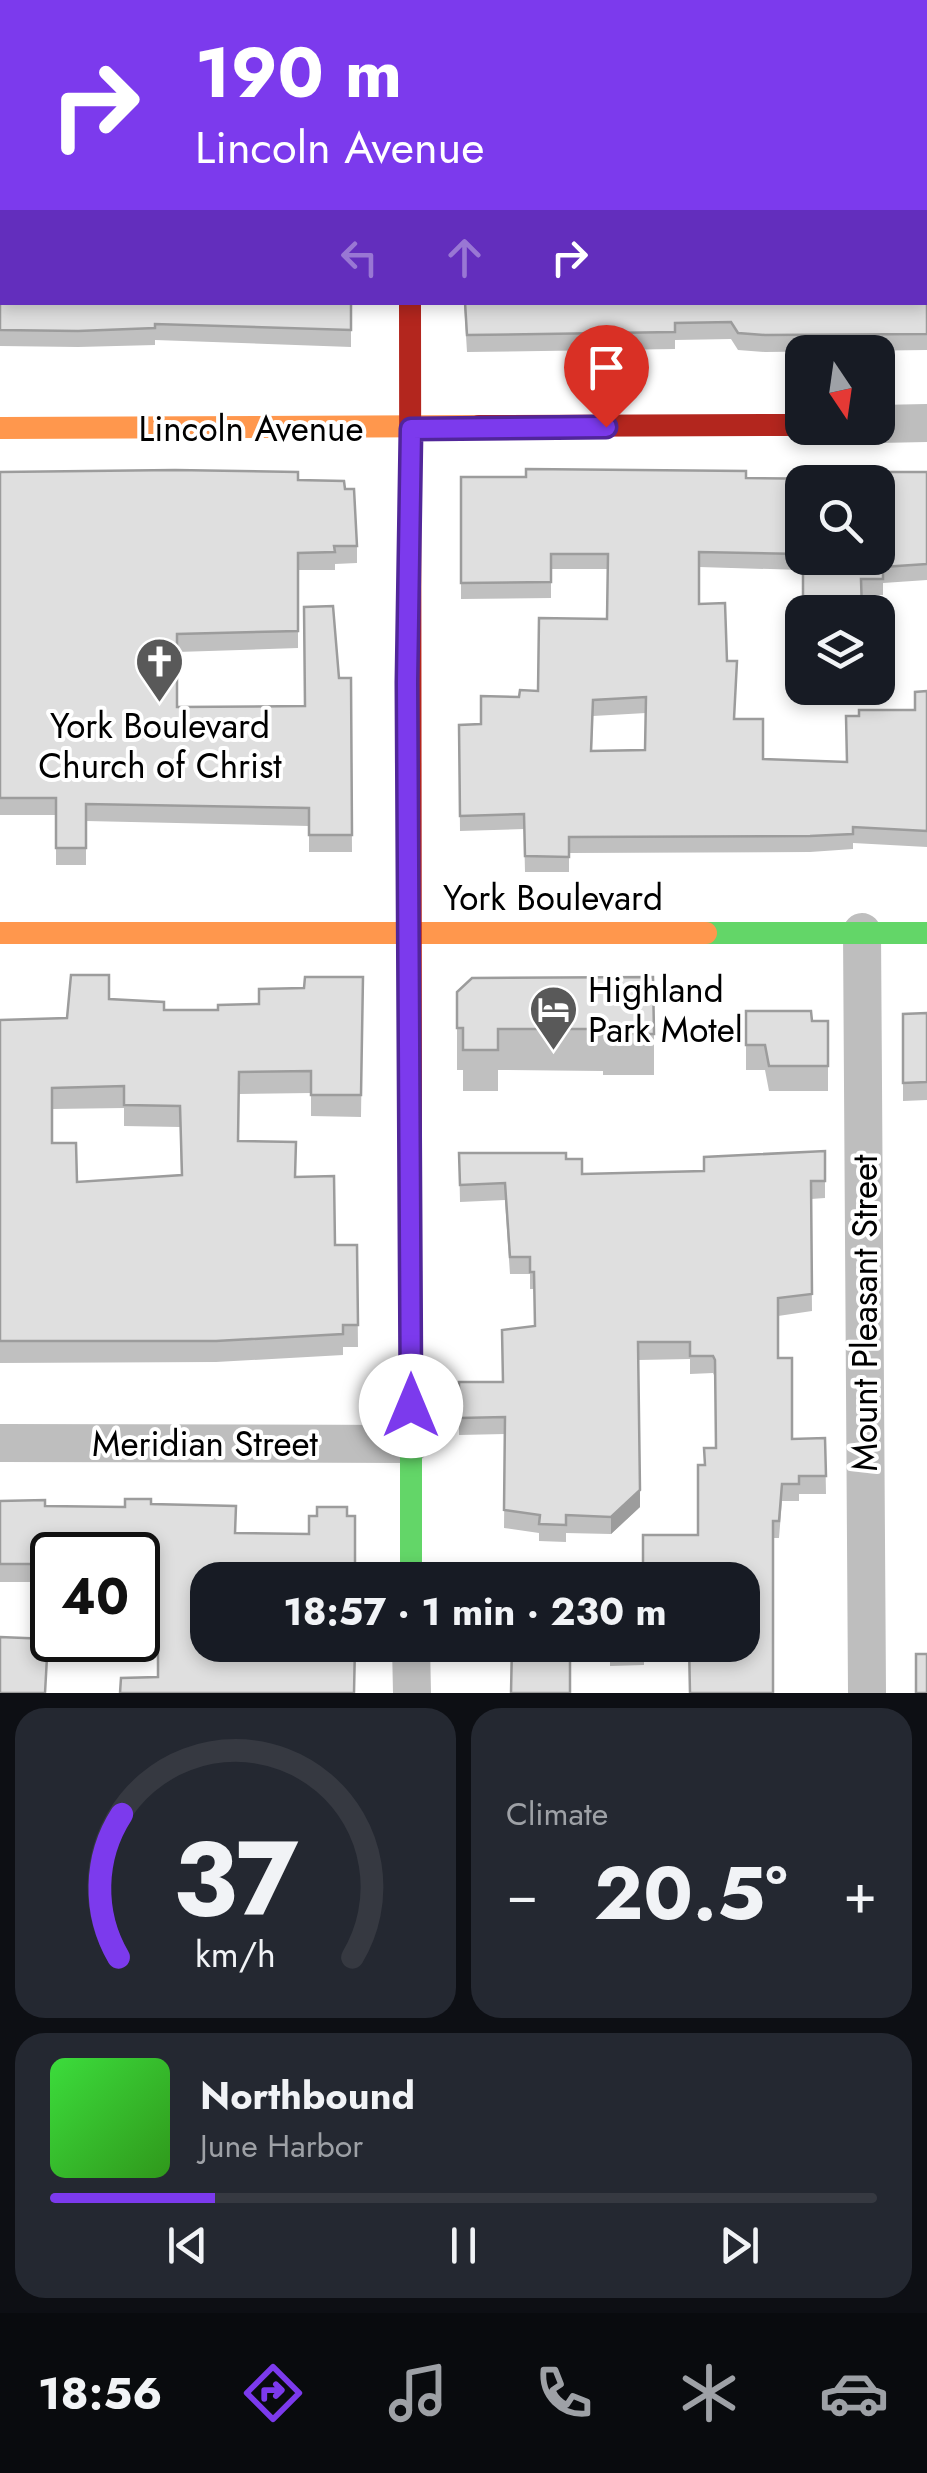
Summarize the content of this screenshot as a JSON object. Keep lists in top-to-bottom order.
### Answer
{
  "streets": {
    "street": [
      "Lincoln Avenue",
      "York Boulevard",
      "Mount Pleasant Street",
      "Meridian Street"
    ]
  },
  "crossings": [
    ["York Boulevard", "Mount Pleasant Street"]
  ],
  "places": {
    "church": ["York Boulevard Church of Christ"],
    "hotel": ["Highland Park Motel"]
  },
  "north": "bottom",
  "page": {
    "turn": ["190 m", "Lincoln Avenue"],
    "limit": "40",
    "trip": "18:57 · 1 min · 230 m",
    "tile": "Climate",
    "heat": ["−", "20.5°", "+"],
    "song": ["Northbound", "June Harbor"],
    "tabs": "18:56",
    "gauge": ["37", "km/h"]
  }
}
